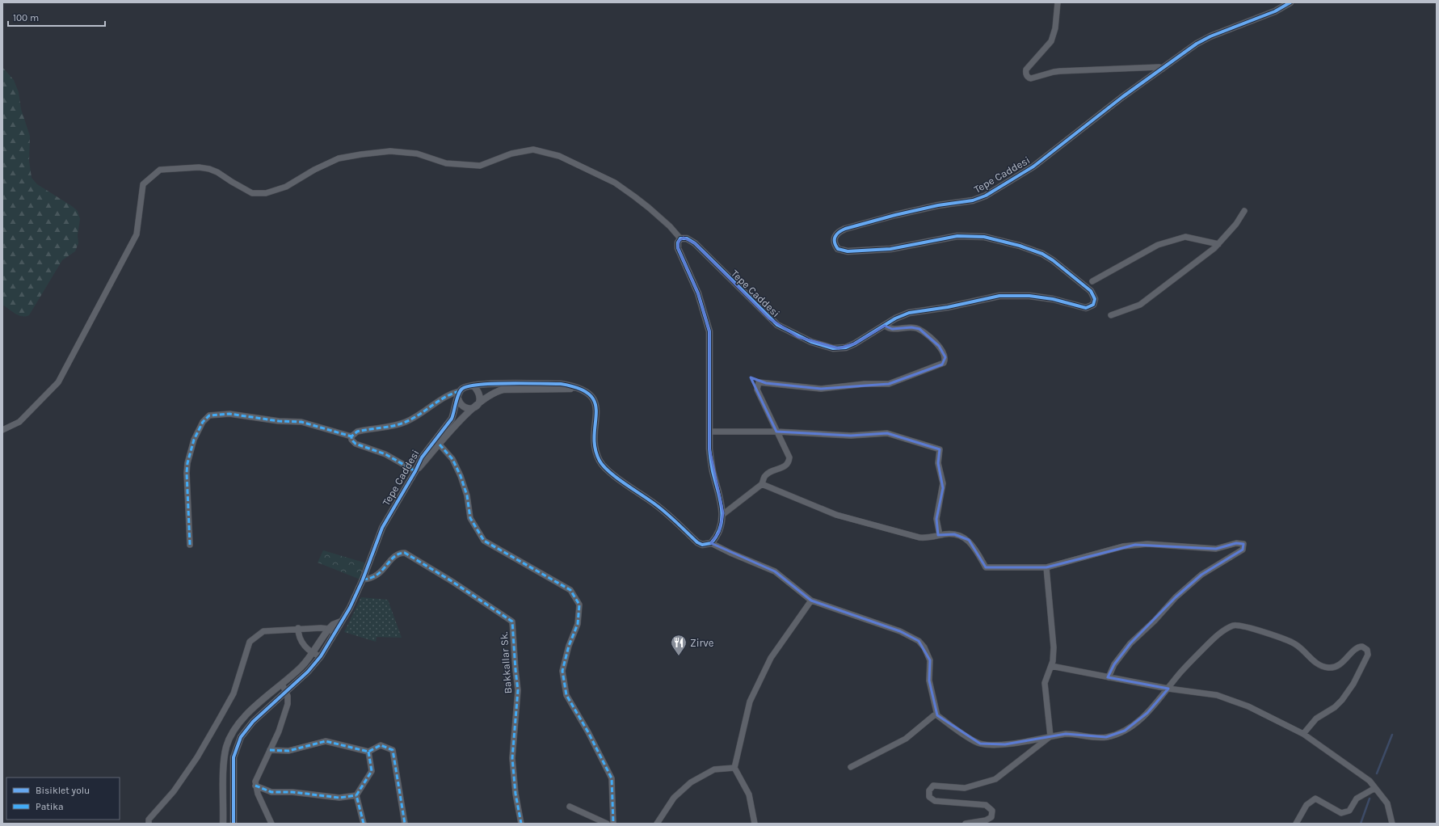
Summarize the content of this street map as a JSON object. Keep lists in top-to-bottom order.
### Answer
{
  "streets": {
    "street": ["Tepe Caddesi", "Bakkallar Sk."]
  },
  "crossings": [
    ["Tepe Caddesi", "Bakkallar Sk."]
  ],
  "places": {
    "restaurant": ["Zirve"]
  },
  "legend": ["Bisiklet yolu", "Patika"],
  "scale_bar": "100 m"
}
